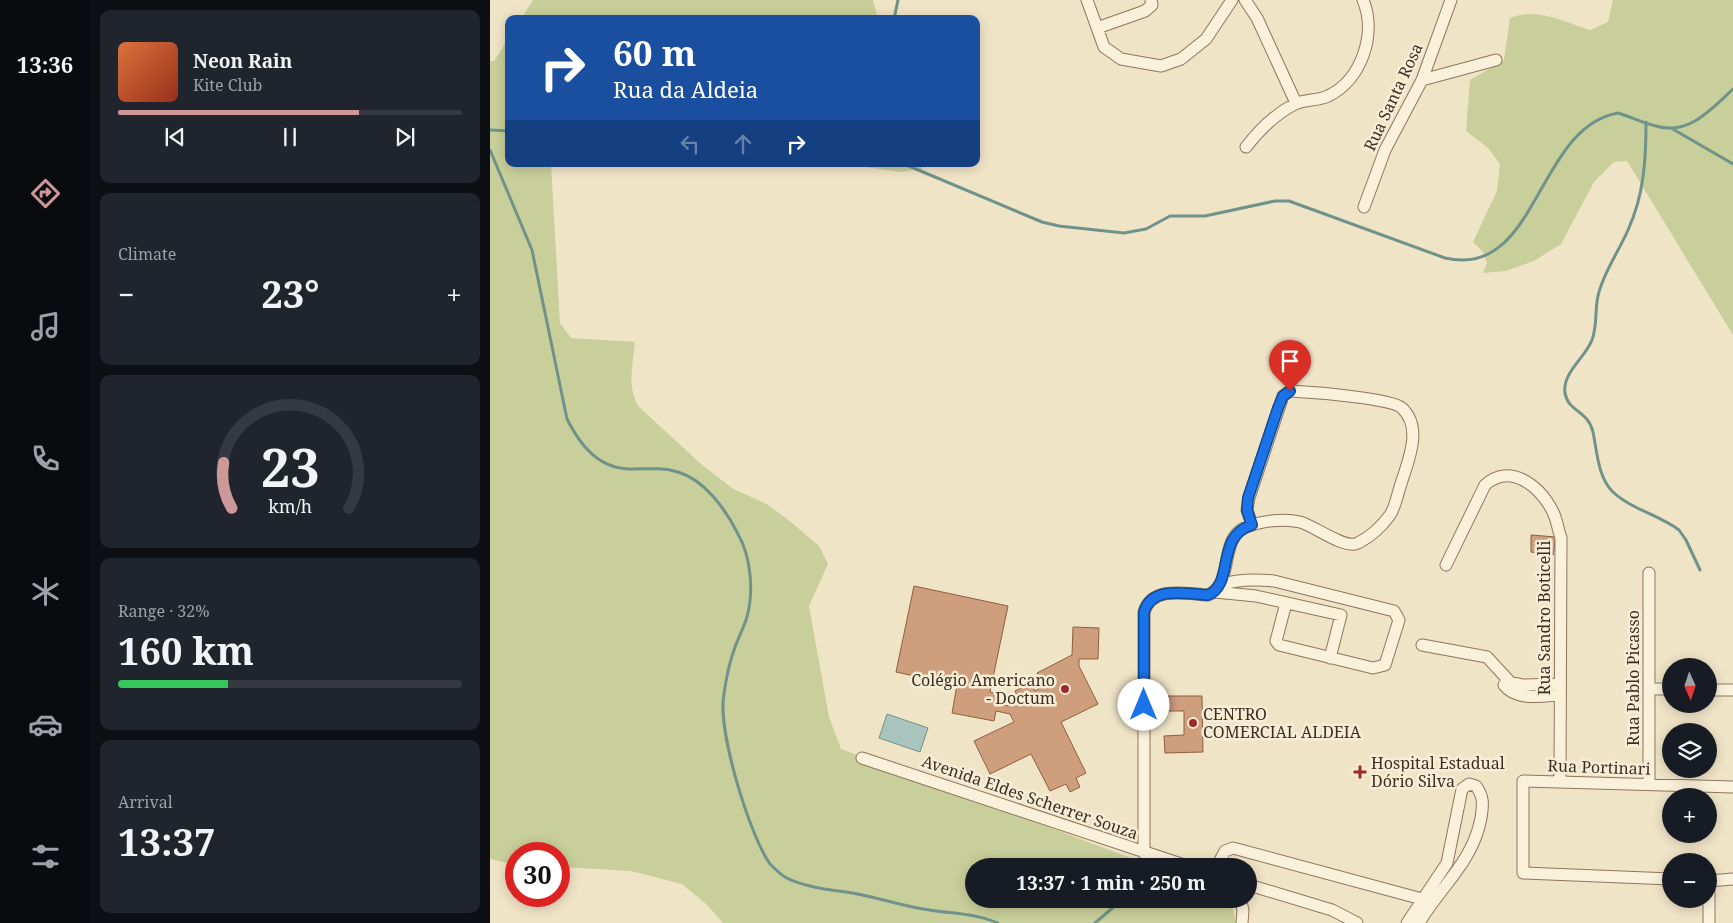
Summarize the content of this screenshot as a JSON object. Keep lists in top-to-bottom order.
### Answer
{
  "streets": {
    "street": [
      "Rua Santa Rosa",
      "Rua Sandro Boticelli",
      "Rua Pablo Picasso",
      "Rua Portinari",
      "Avenida Eldes Scherrer Souza"
    ]
  },
  "crossings": [
    ["Rua Sandro Boticelli", "Rua Portinari"],
    ["Rua Pablo Picasso", "Rua Portinari"]
  ],
  "places": {
    "other": ["Colégio Americano - Doctum", "CENTRO COMERCIAL ALDEIA"],
    "health": ["Hospital Estadual Dório Silva"]
  },
  "north": "bottom",
  "page": {
    "tabs": "13:36",
    "turn": ["60 m", "Rua da Aldeia"],
    "song": ["Neon Rain", "Kite Club"],
    "tile": [
      "Climate",
      ["Range · 32%", "160 km"],
      ["Arrival", "13:37"]
    ],
    "heat": ["−", "23°", "+"],
    "map_buttons": ["+", "−"],
    "limit": "30",
    "trip": "13:37 · 1 min · 250 m",
    "gauge": ["23", "km/h"]
  }
}
